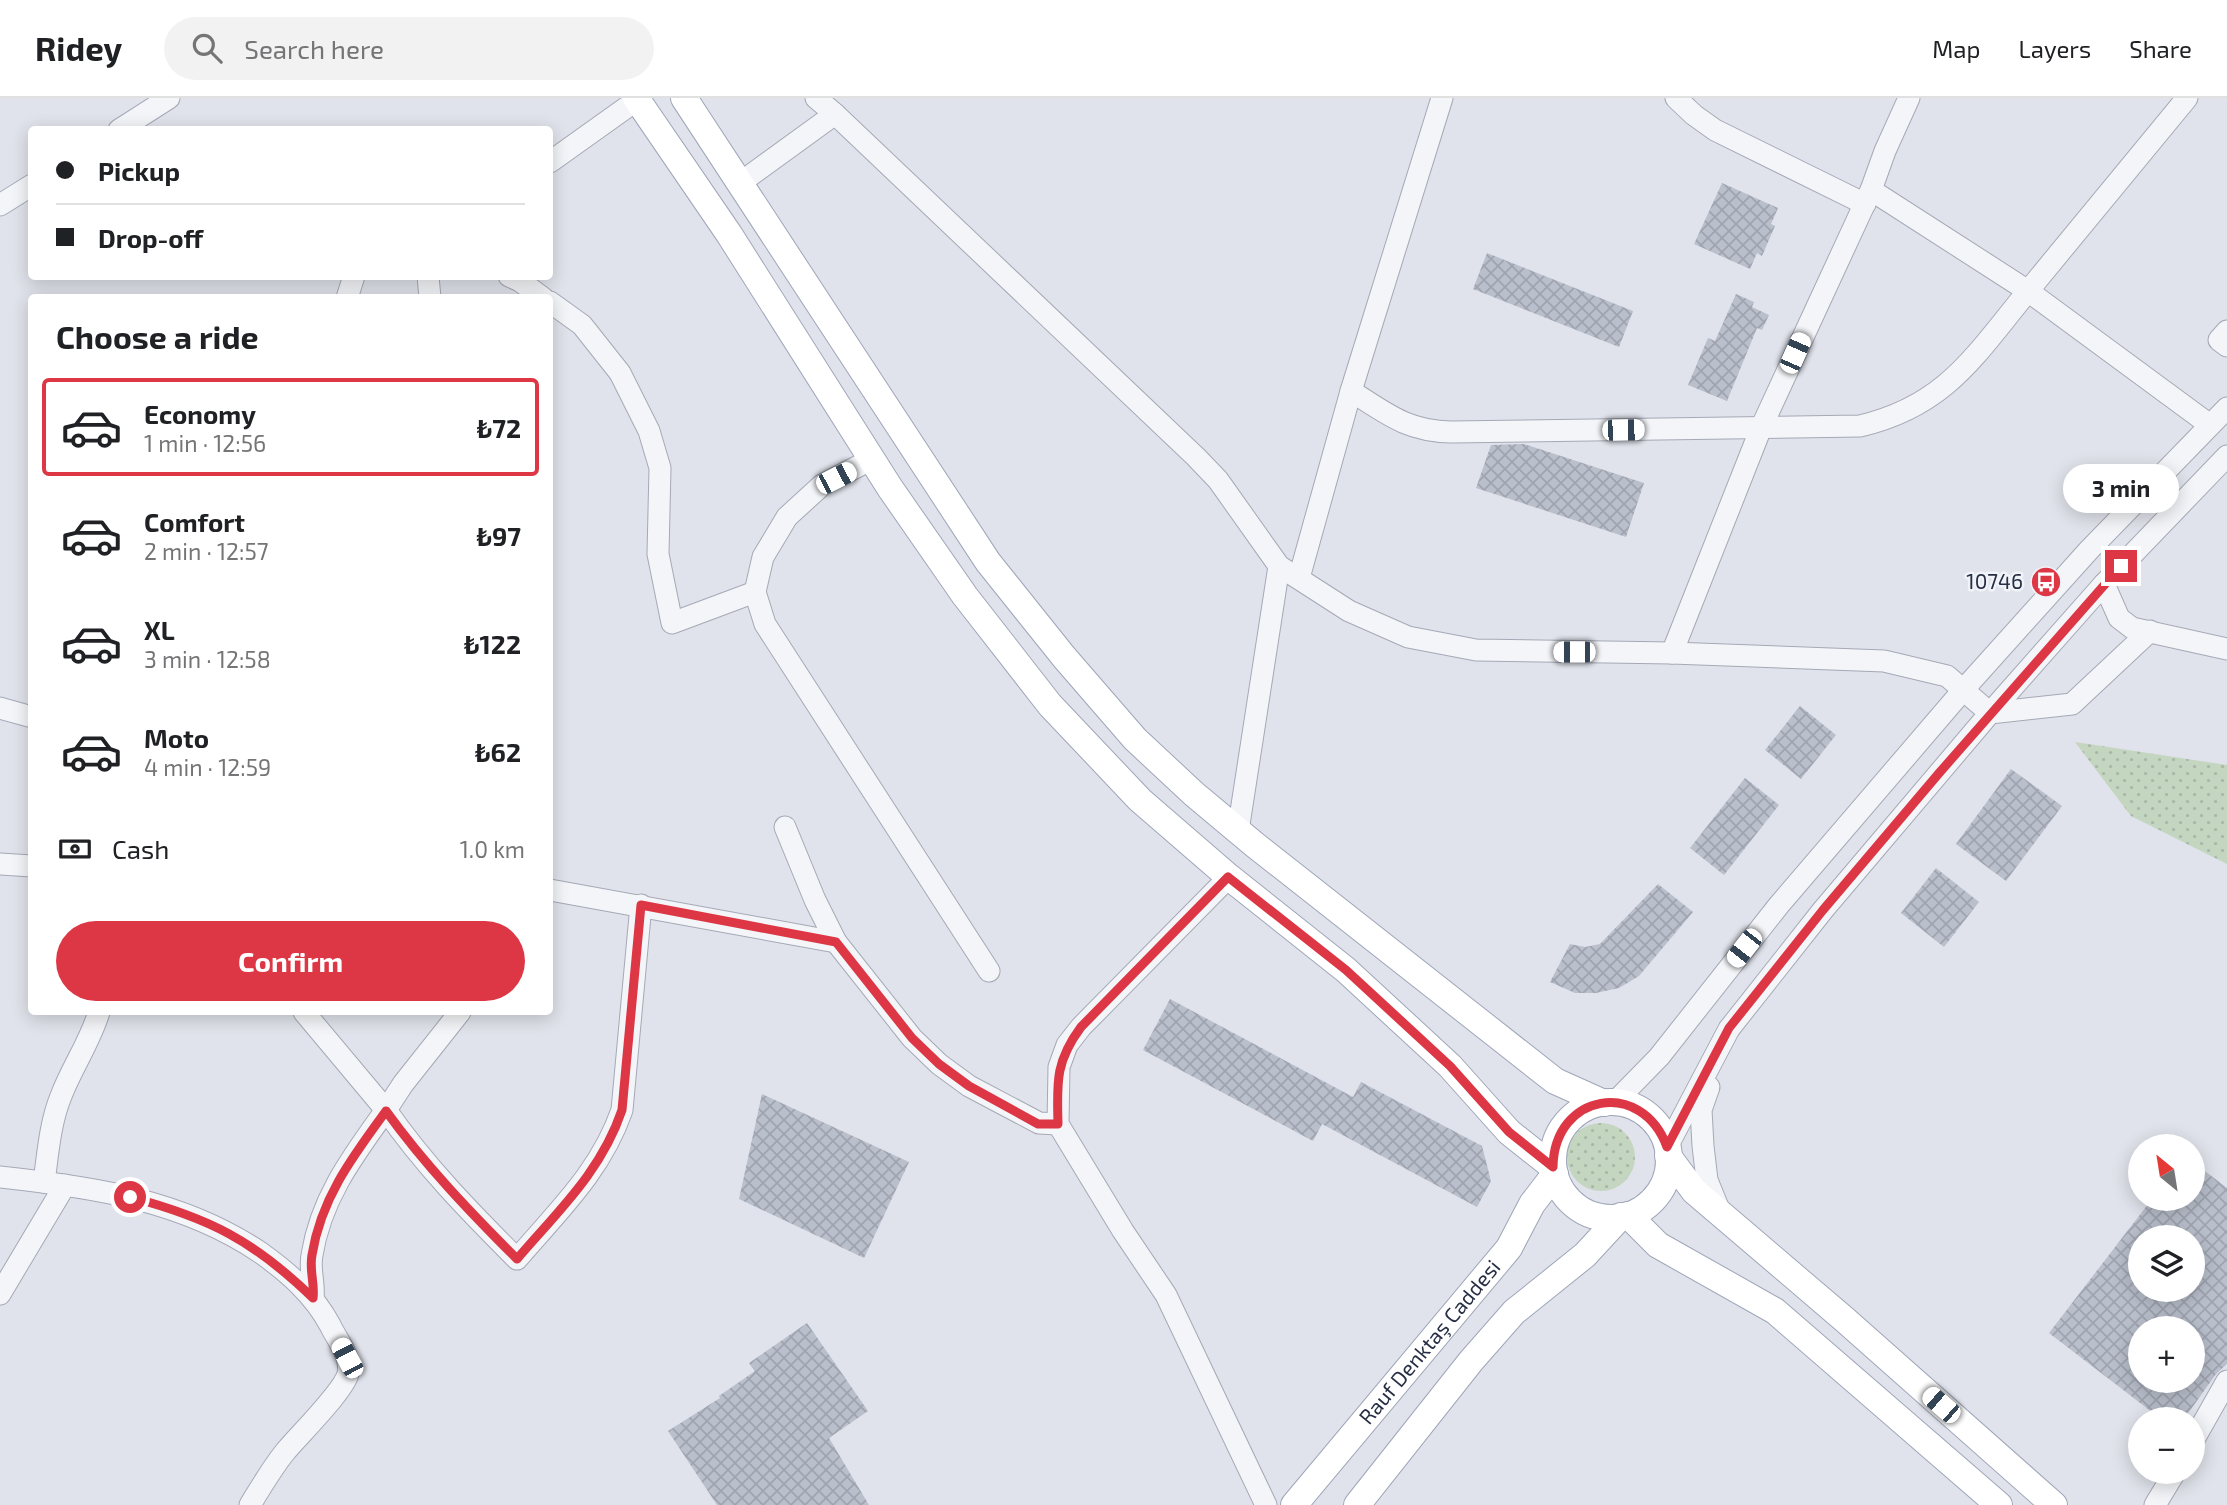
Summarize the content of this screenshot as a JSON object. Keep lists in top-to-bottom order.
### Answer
{
  "streets": {
    "main road": ["Rauf Denktaş Caddesi"]
  },
  "places": {
    "bus stop": ["10746"]
  },
  "north": "top left",
  "page": {
    "header": "Ridey",
    "search": "Search here",
    "nav": ["Map", "Layers", "Share"],
    "banner": ["Pickup", "Drop-off"],
    "heading": "Choose a ride",
    "list": [
      {
        "name": "Economy",
        "note": "1 min · 12:56",
        "value": "₺72"
      },
      {
        "name": "Comfort",
        "note": "2 min · 12:57",
        "value": "₺97"
      },
      {
        "name": "XL",
        "note": "3 min · 12:58",
        "value": "₺122"
      },
      {
        "name": "Moto",
        "note": "4 min · 12:59",
        "value": "₺62"
      }
    ],
    "bubble": "3 min",
    "pay": ["Cash", "1.0 km"],
    "buttons": "Confirm",
    "map_buttons": ["+", "−"]
  }
}
